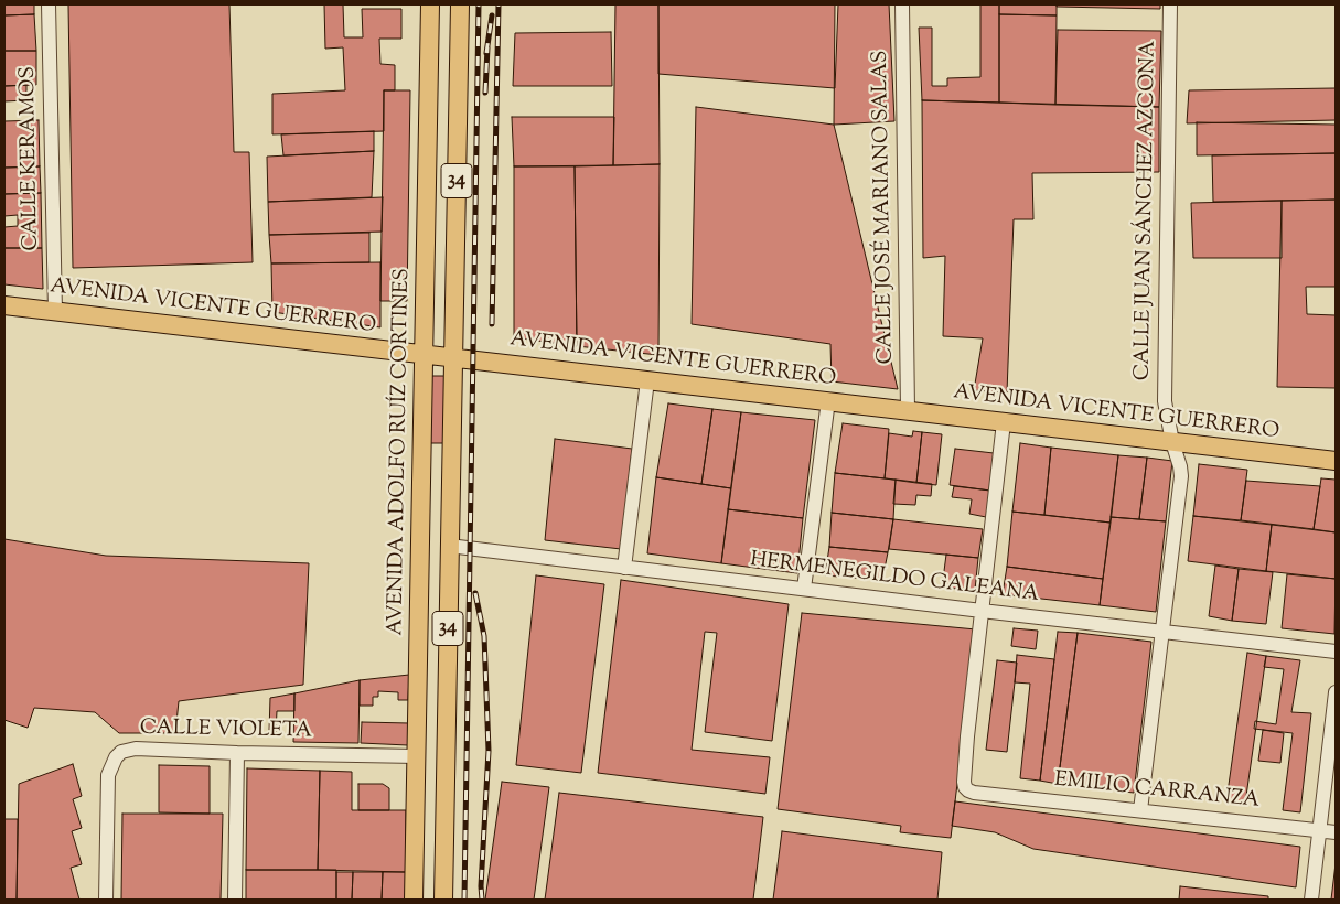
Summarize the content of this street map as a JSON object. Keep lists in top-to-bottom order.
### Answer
{
  "streets": {
    "main road": ["34", "AVENIDA VICENTE GUERRERO", "AVENIDA ADOLFO RUÍZ CORTINES"],
    "street": [
      "CALLE KERAMOS",
      "CALLE JOSÉ MARIANO SALAS",
      "CALLE JUAN SÁNCHEZ AZCONA",
      "HERMENEGILDO GALEANA",
      "CALLE VIOLETA",
      "EMILIO CARRANZA"
    ]
  },
  "crossings": [
    ["CALLE KERAMOS", "AVENIDA VICENTE GUERRERO"],
    ["34", "AVENIDA VICENTE GUERRERO"],
    ["34", "HERMENEGILDO GALEANA"],
    ["CALLE JOSÉ MARIANO SALAS", "AVENIDA VICENTE GUERRERO"],
    ["CALLE JUAN SÁNCHEZ AZCONA", "AVENIDA VICENTE GUERRERO"],
    ["CALLE JUAN SÁNCHEZ AZCONA", "HERMENEGILDO GALEANA"],
    ["CALLE JUAN SÁNCHEZ AZCONA", "EMILIO CARRANZA"],
    ["AVENIDA VICENTE GUERRERO", "AVENIDA ADOLFO RUÍZ CORTINES"],
    ["AVENIDA ADOLFO RUÍZ CORTINES", "CALLE VIOLETA"],
    ["HERMENEGILDO GALEANA", "EMILIO CARRANZA"]
  ]
}
